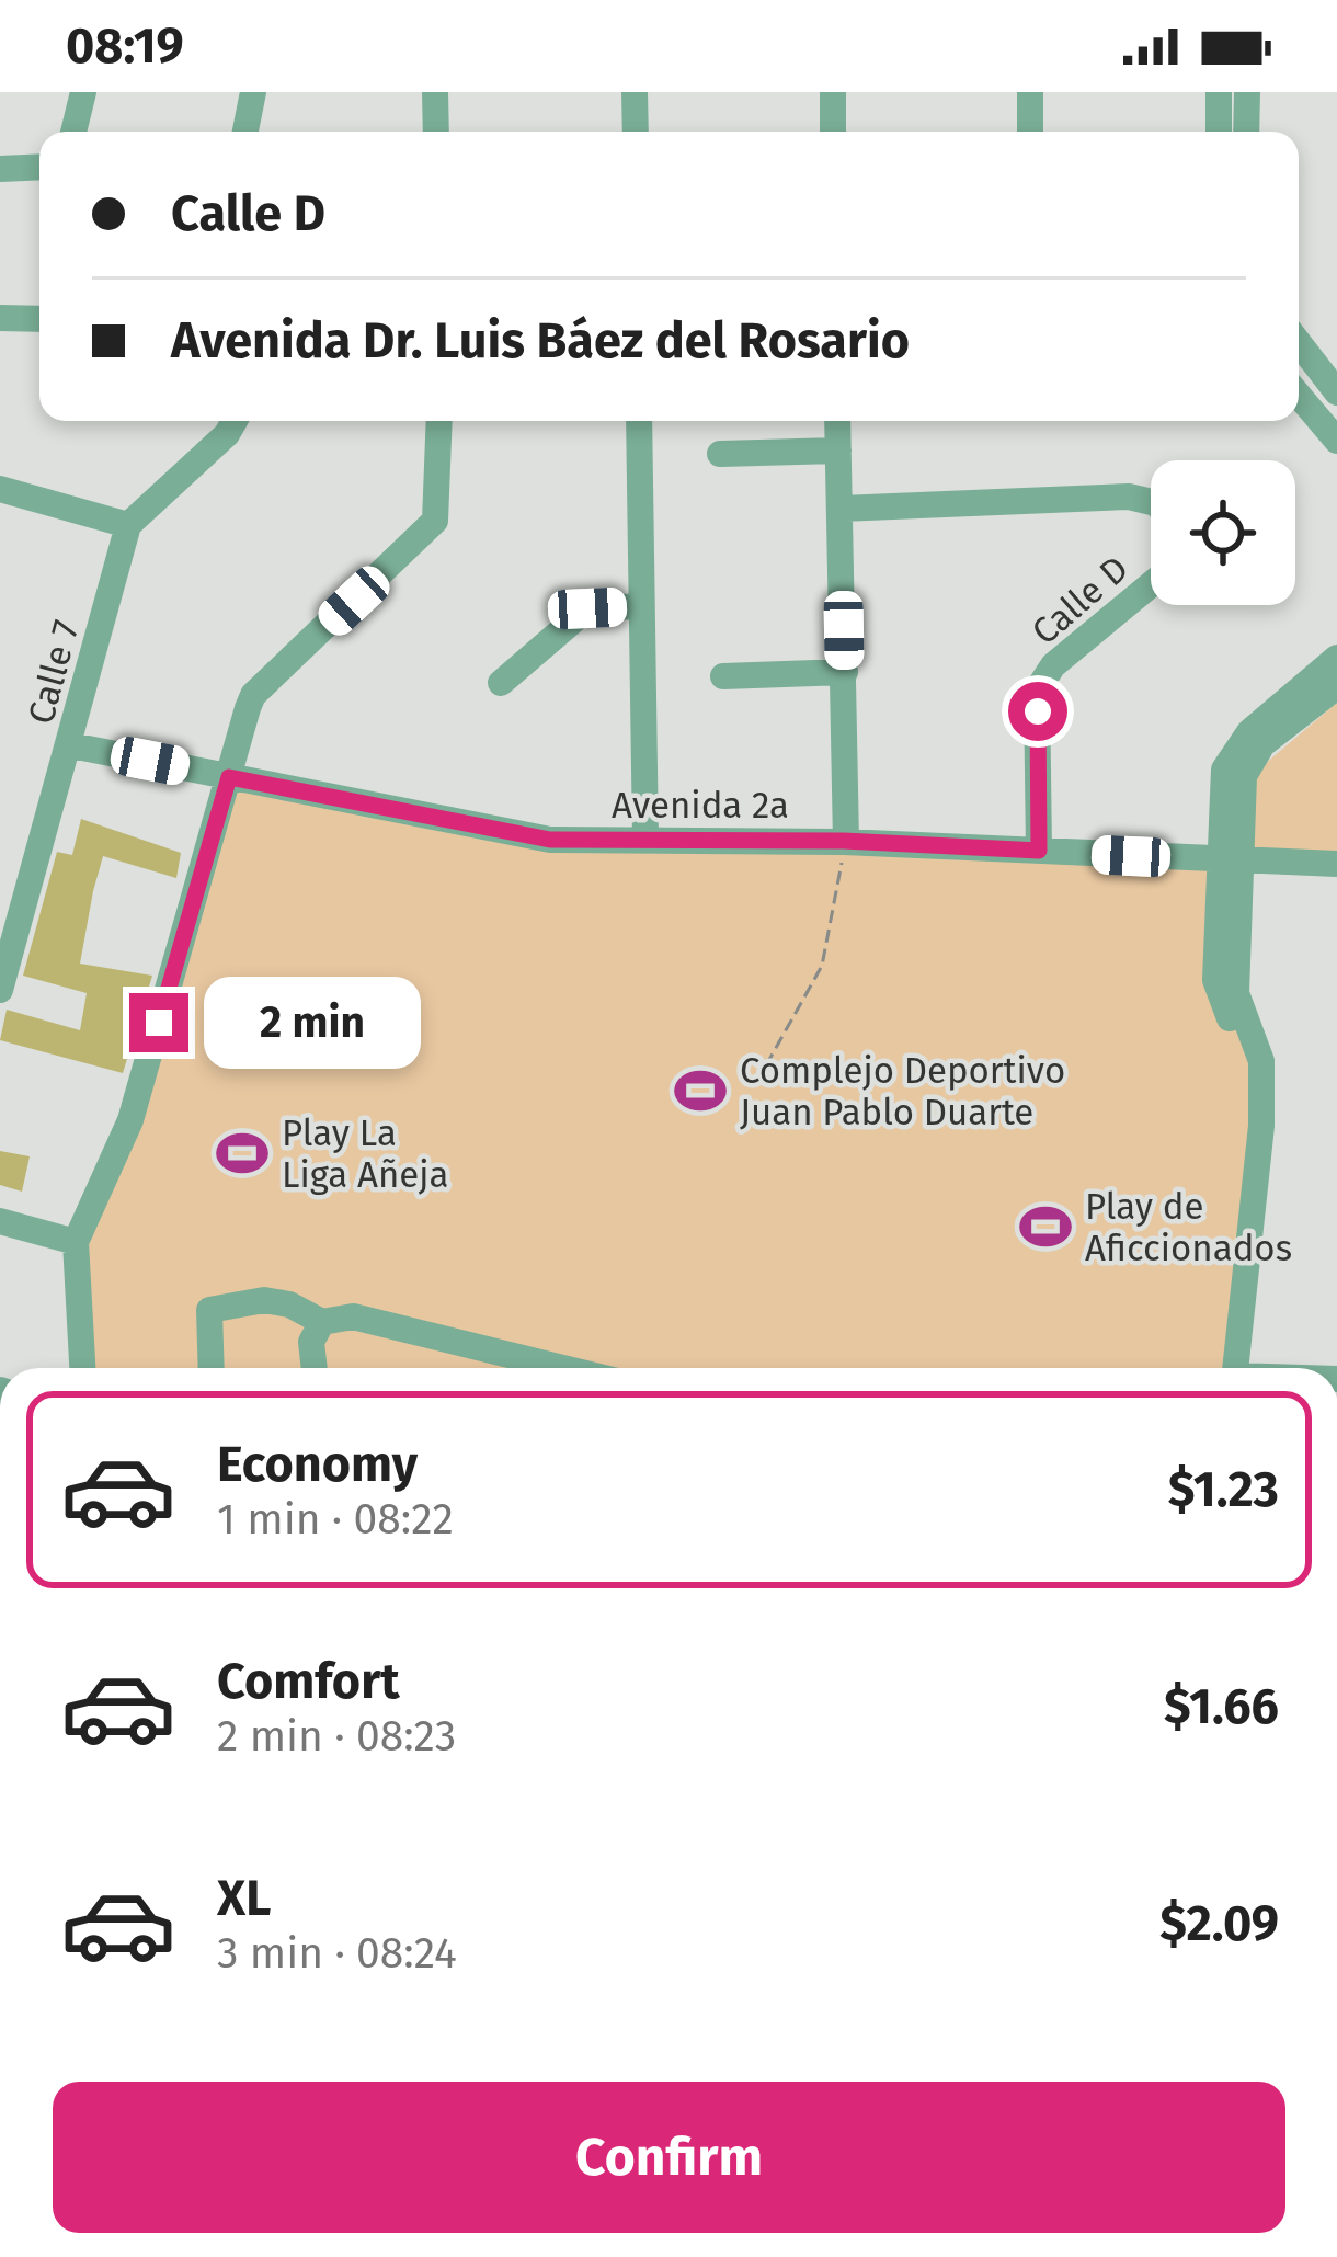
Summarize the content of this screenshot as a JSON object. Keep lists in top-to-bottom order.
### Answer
{
  "streets": {
    "street": ["Calle D", "Calle 7", "Avenida 2a"]
  },
  "crossings": [
    ["Calle D", "Avenida 2a"],
    ["Calle 7", "Avenida 2a"]
  ],
  "places": {
    "sports": ["Complejo Deportivo Juan Pablo Duarte", "Play La Liga Añeja", "Play de Aficcionados"]
  },
  "page": {
    "status": "08:19",
    "banner": ["Calle D", "Avenida Dr. Luis Báez del Rosario"],
    "bubble": "2 min",
    "list": [
      {
        "name": "Economy",
        "note": "1 min · 08:22",
        "value": "$1.23"
      },
      {
        "name": "Comfort",
        "note": "2 min · 08:23",
        "value": "$1.66"
      },
      {
        "name": "XL",
        "note": "3 min · 08:24",
        "value": "$2.09"
      }
    ],
    "buttons": "Confirm"
  }
}
